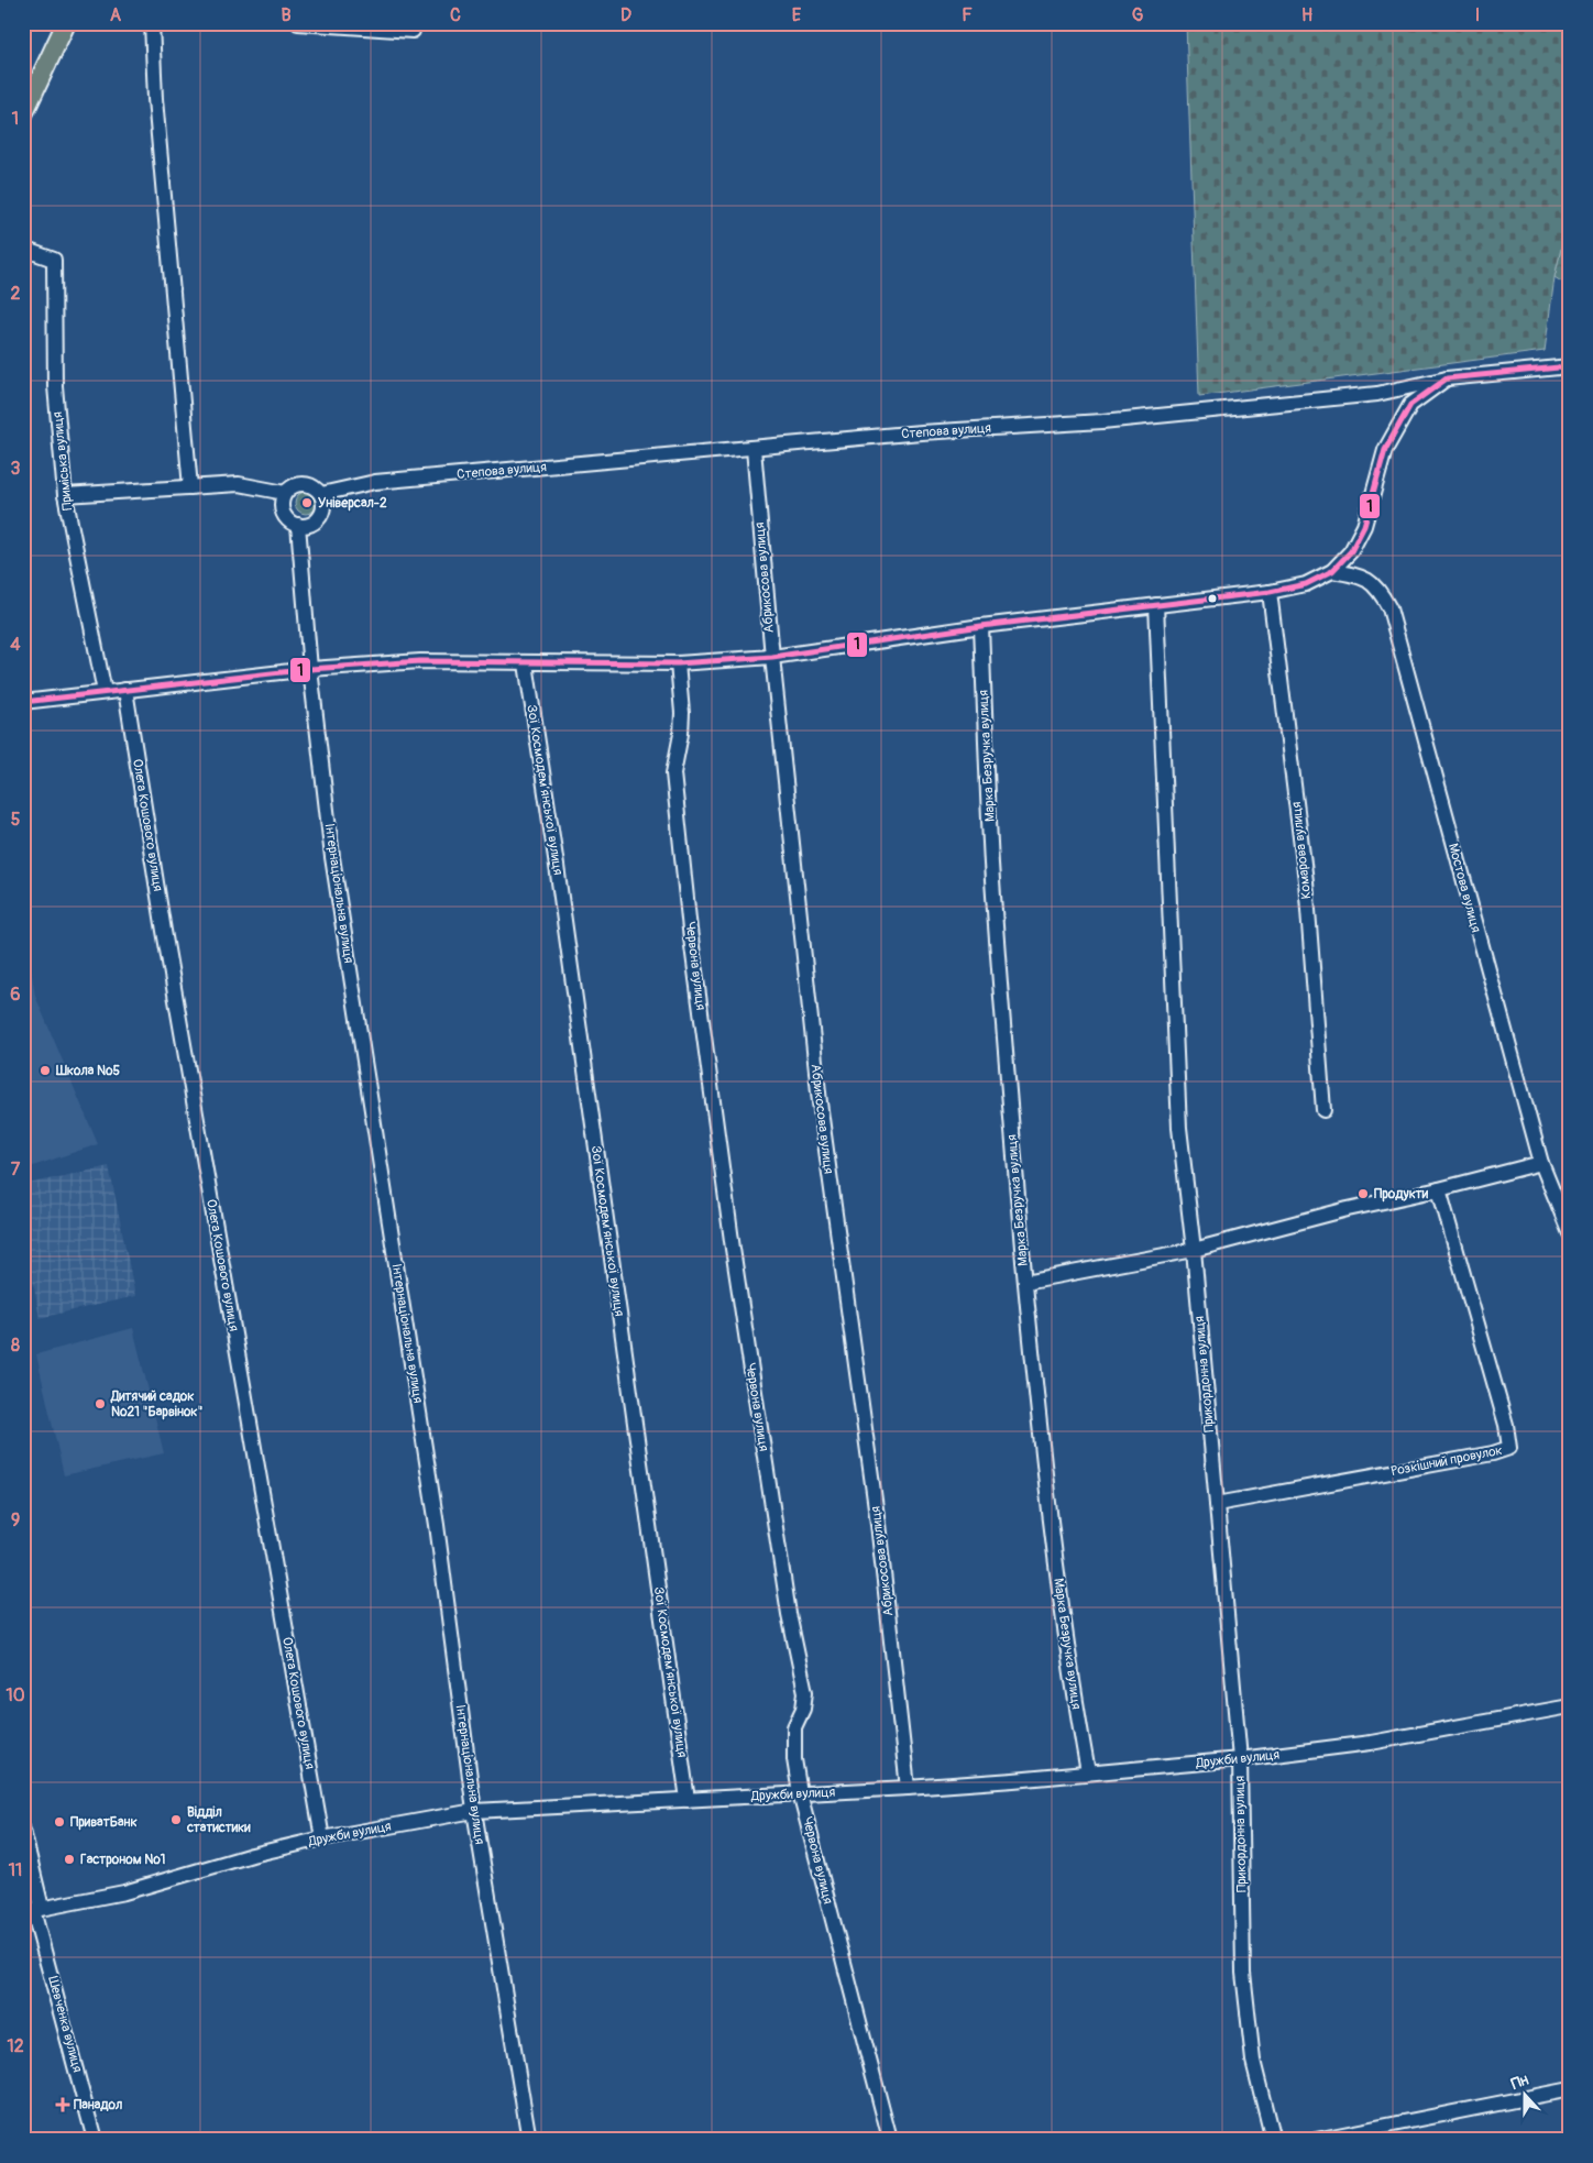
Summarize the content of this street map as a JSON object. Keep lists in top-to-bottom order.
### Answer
{
  "streets": {
    "street": [
      "Степова вулиця",
      "Приміська вулиця",
      "Абрикосова вулиця",
      "Марка Безручка вулиця",
      "Зої Космодем’янської вулиця",
      "Олега Кошового вулиця",
      "Комарова вулиця",
      "Мостова вулиця",
      "Інтернаціональна вулиця",
      "Червона вулиця",
      "Прикордонна вулиця",
      "Розкішний провулок",
      "Дружби вулиця",
      "Шевченка вулиця"
    ]
  },
  "crossings": [
    ["Степова вулиця", "Абрикосова вулиця"],
    ["Степова вулиця", "Інтернаціональна вулиця"],
    ["Абрикосова вулиця", "Дружби вулиця"],
    ["Марка Безручка вулиця", "Дружби вулиця"],
    ["Зої Космодем’янської вулиця", "Дружби вулиця"],
    ["Олега Кошового вулиця", "Дружби вулиця"],
    ["Інтернаціональна вулиця", "Дружби вулиця"],
    ["Червона вулиця", "Дружби вулиця"],
    ["Прикордонна вулиця", "Розкішний провулок"],
    ["Прикордонна вулиця", "Дружби вулиця"],
    ["Дружби вулиця", "Шевченка вулиця"]
  ],
  "places": {
    "other": [
      "Універсал-2",
      "Школа №5",
      "Продукти",
      "Дитячий садок №21 \"Барвінок\"",
      "Відділ статистики",
      "ПриватБанк",
      "Гастроном №1"
    ],
    "health": ["Панадол"]
  },
  "lines": ["transit line 1"],
  "north": "top",
  "grid": {
    "columns": [
      "A",
      "B",
      "C",
      "D",
      "E",
      "F",
      "G",
      "H",
      "I"
    ],
    "rows": [
      "1",
      "2",
      "3",
      "4",
      "5",
      "6",
      "7",
      "8",
      "9",
      "10",
      "11",
      "12"
    ]
  }
}
